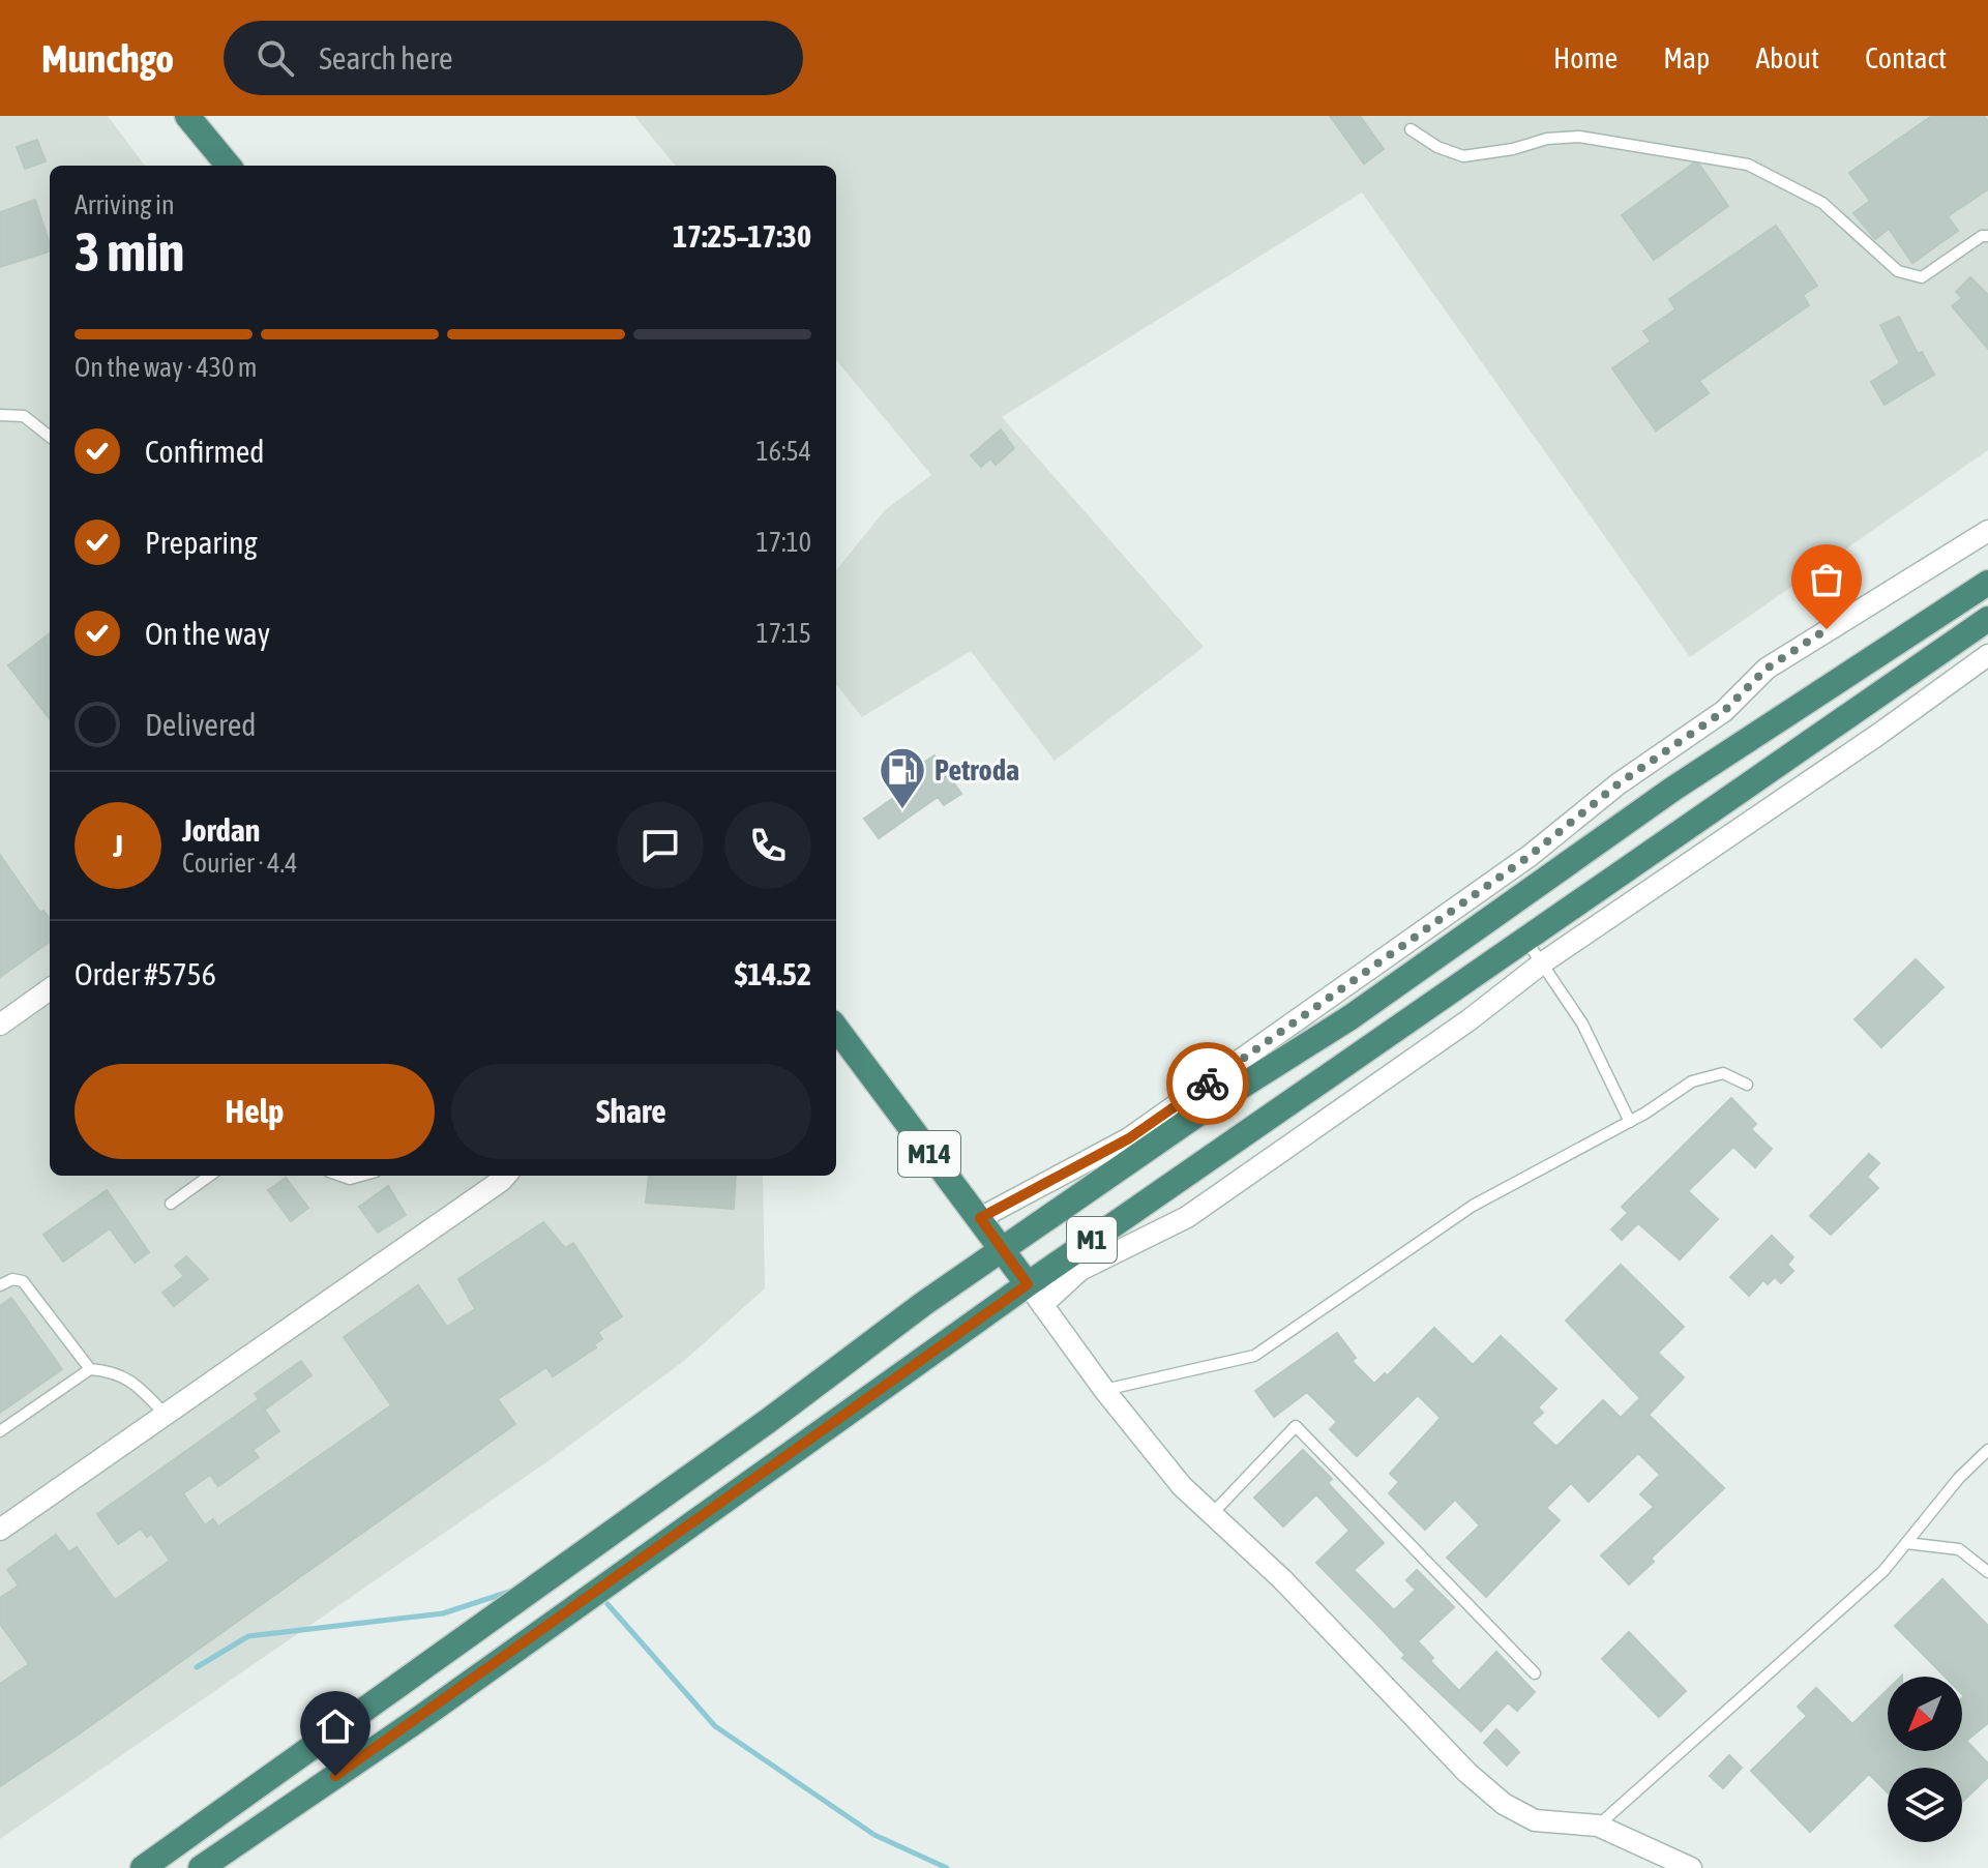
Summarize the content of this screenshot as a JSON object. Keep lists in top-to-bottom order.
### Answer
{
  "streets": {
    "highway": ["M14", "M1"]
  },
  "crossings": [
    ["M14", "M1"]
  ],
  "places": {
    "fuel station": ["Petroda"]
  },
  "north": "bottom left",
  "page": {
    "header": "Munchgo",
    "search": "Search here",
    "nav": [
      "Home",
      "Map",
      "About",
      "Contact"
    ],
    "heading": ["3 min", "Arriving in", "17:25–17:30"],
    "panel": [
      "Jordan",
      "Courier · 4.4",
      "Order #5756",
      "$14.52"
    ],
    "bar": "On the way · 430 m",
    "list": [
      ["Confirmed", "16:54"],
      ["Preparing", "17:10"],
      ["On the way", "17:15"],
      "Delivered"
    ],
    "round": "J",
    "buttons": ["Help", "Share"]
  }
}
